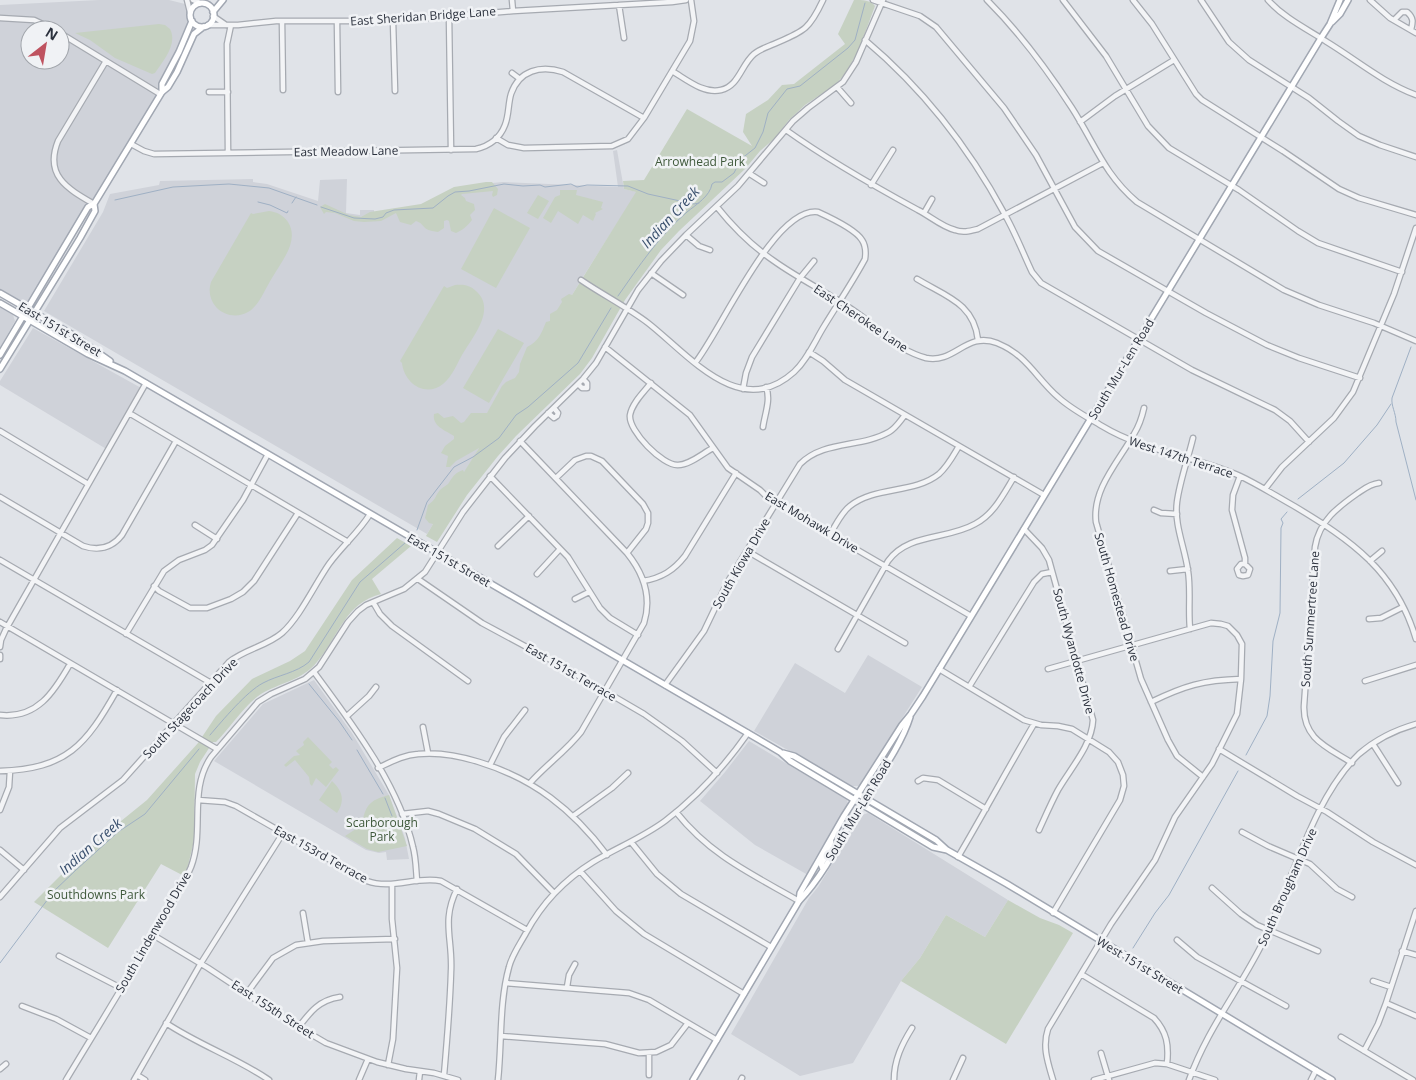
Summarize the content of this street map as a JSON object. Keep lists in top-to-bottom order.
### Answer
{
  "streets": {
    "main road": ["East 151st Street", "South Mur-Len Road", "West 151st Street"],
    "street": [
      "East Sheridan Bridge Lane",
      "East Meadow Lane",
      "East Cherokee Lane",
      "West 147th Terrace",
      "East Mohawk Drive",
      "South Kiowa Drive",
      "South Homestead Drive",
      "South Summertree Lane",
      "South Wyandotte Drive",
      "East 151st Terrace",
      "South Stagecoach Drive",
      "East 153rd Terrace",
      "South Brougham Drive",
      "South Lindenwood Drive",
      "East 155th Street"
    ]
  },
  "crossings": [
    ["East Cherokee Lane", "South Lindenwood Drive"],
    ["East 151st Street", "South Mur-Len Road"],
    ["East 151st Street", "South Kiowa Drive"],
    ["East 151st Street", "South Stagecoach Drive"],
    ["East 151st Street", "South Lindenwood Drive"],
    ["East 151st Street", "West 151st Street"],
    ["South Mur-Len Road", "West 147th Terrace"],
    ["South Mur-Len Road", "East Mohawk Drive"],
    ["South Mur-Len Road", "South Wyandotte Drive"],
    ["South Mur-Len Road", "West 151st Street"],
    ["West 147th Terrace", "South Homestead Drive"],
    ["West 147th Terrace", "South Summertree Lane"],
    ["East Mohawk Drive", "South Kiowa Drive"],
    ["East Mohawk Drive", "South Lindenwood Drive"],
    ["South Summertree Lane", "South Brougham Drive"],
    ["East 151st Terrace", "South Lindenwood Drive"],
    ["East 153rd Terrace", "South Lindenwood Drive"],
    ["South Brougham Drive", "West 151st Street"],
    ["South Lindenwood Drive", "East 155th Street"]
  ],
  "water": ["Indian Creek"],
  "parks": ["Arrowhead Park", "Scarborough Park", "Southdowns Park"],
  "north": "top right"
}
